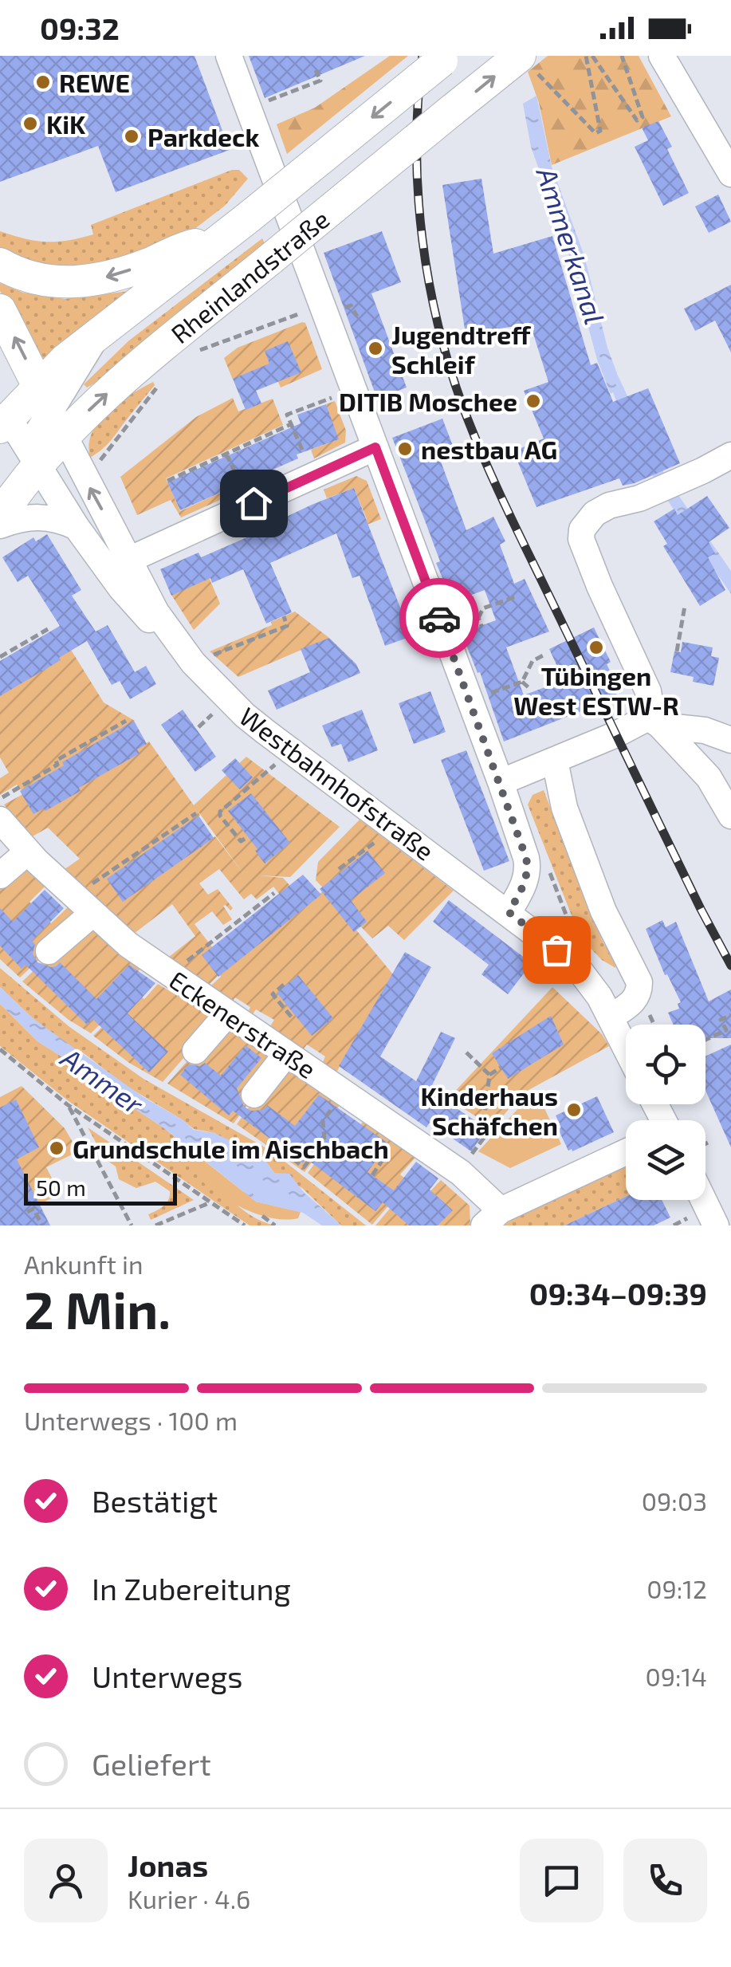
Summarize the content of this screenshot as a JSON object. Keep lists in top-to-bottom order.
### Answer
{
  "streets": {
    "main road": ["Rheinlandstraße"],
    "street": ["Westbahnhofstraße", "Eckenerstraße"]
  },
  "crossings": [
    ["Rheinlandstraße", "Westbahnhofstraße"]
  ],
  "water": ["Ammerkanal", "Ammer"],
  "places": [
    "REWE",
    "KiK",
    "Parkdeck",
    "Jugendtreff Schleif",
    "DITIB Moschee",
    "nestbau AG",
    "Tübingen West ESTW-R",
    "Kinderhaus Schäfchen",
    "Grundschule im Aischbach"
  ],
  "scale_bar": "50 m",
  "page": {
    "status": "09:32",
    "scale": "50 m",
    "heading": ["2 Min.", "Ankunft in", "09:34–09:39"],
    "panel": ["Jonas", "Kurier · 4.6"],
    "bar": "Unterwegs · 100 m",
    "list": [
      ["Bestätigt", "09:03"],
      ["In Zubereitung", "09:12"],
      ["Unterwegs", "09:14"],
      "Geliefert"
    ]
  }
}
